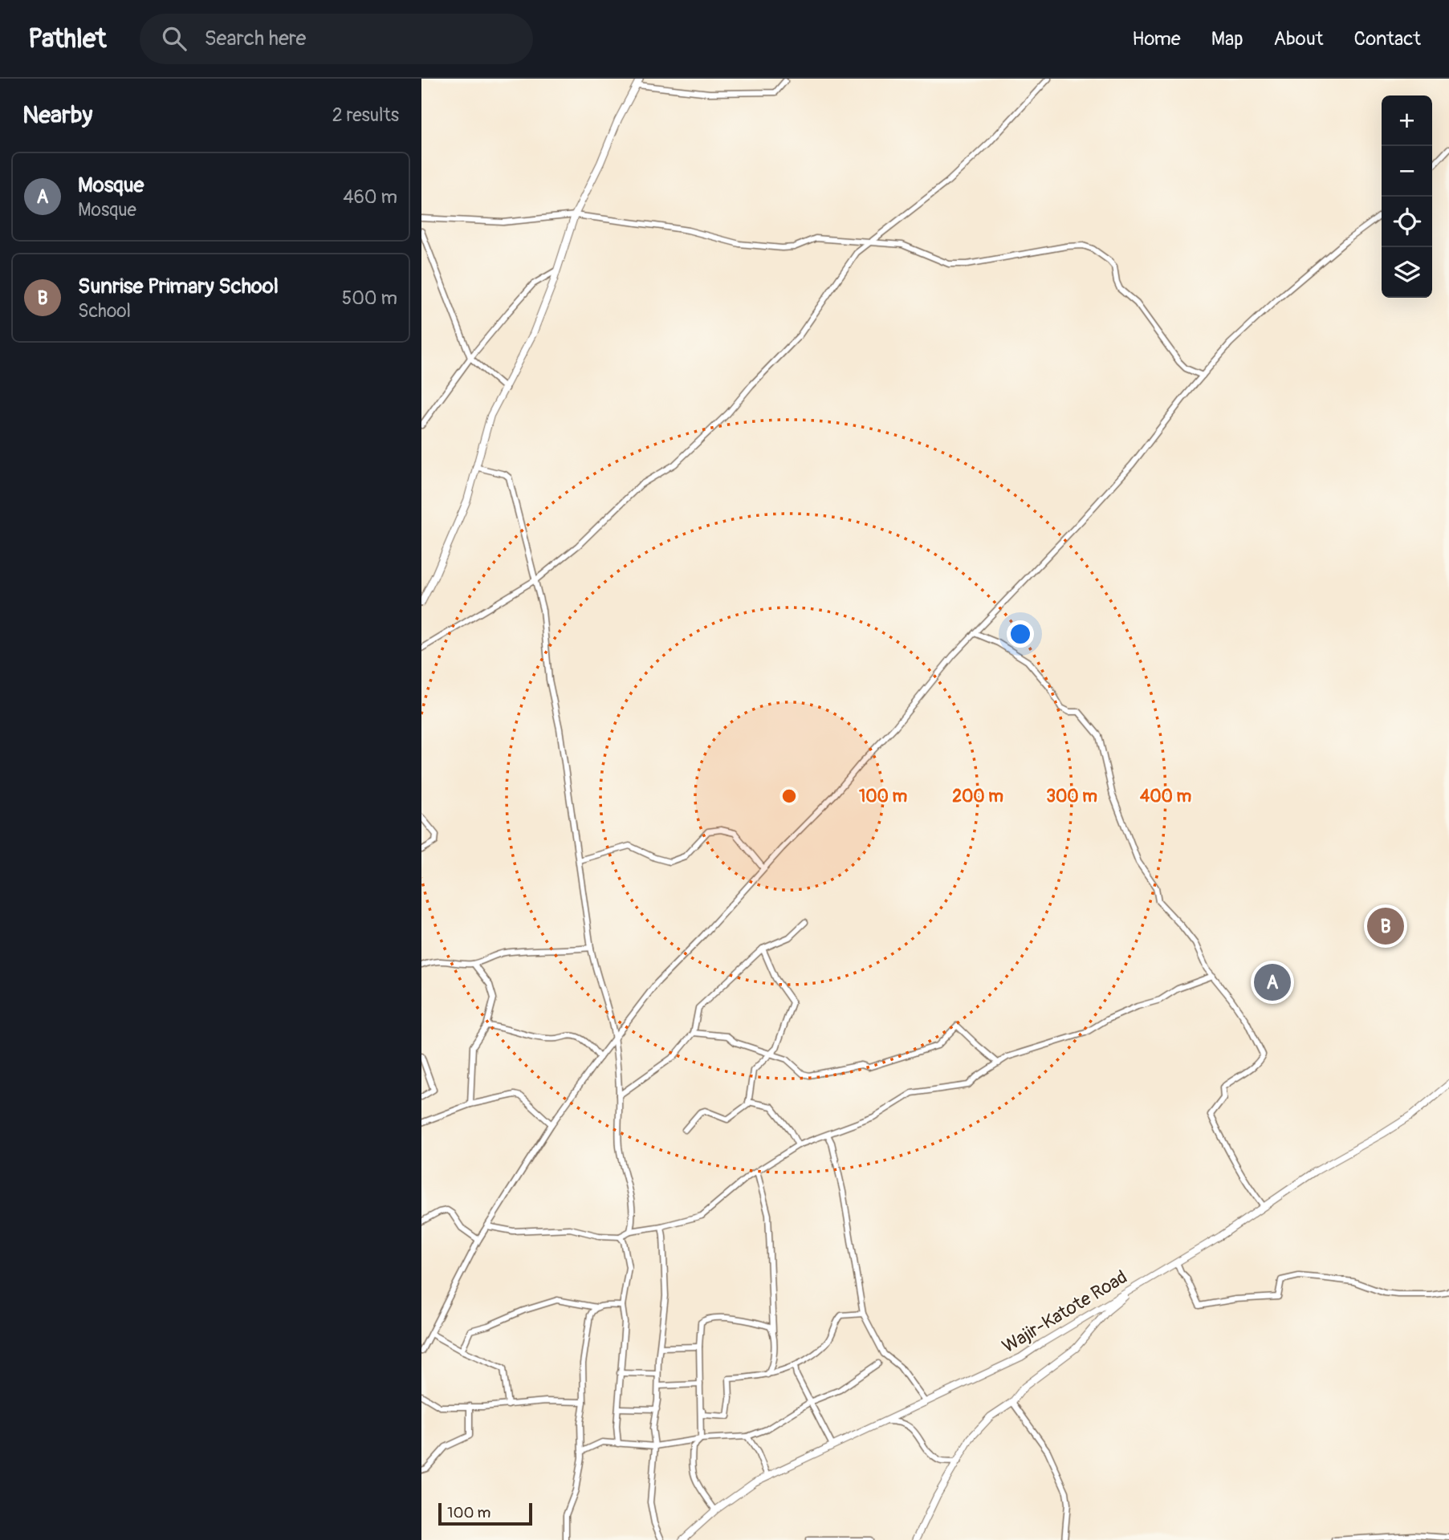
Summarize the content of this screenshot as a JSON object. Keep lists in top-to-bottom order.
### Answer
{
  "streets": {
    "street": ["Wajir-Katote Road"]
  },
  "scale_bar": "100 m",
  "page": {
    "header": "Pathlet",
    "search": "Search here",
    "nav": [
      "Home",
      "Map",
      "About",
      "Contact"
    ],
    "heading": ["Nearby", "2 results"],
    "map_buttons": ["+", "−"],
    "list": [
      {
        "mark": "A",
        "name": "Mosque",
        "note": "Mosque",
        "value": "460 m"
      },
      {
        "mark": "B",
        "name": "Sunrise Primary School",
        "note": "School",
        "value": "500 m"
      }
    ],
    "pins": ["B", "A"],
    "scale": "100 m"
  },
  "rings": [
    "100 m",
    "200 m",
    "300 m",
    "400 m"
  ]
}
